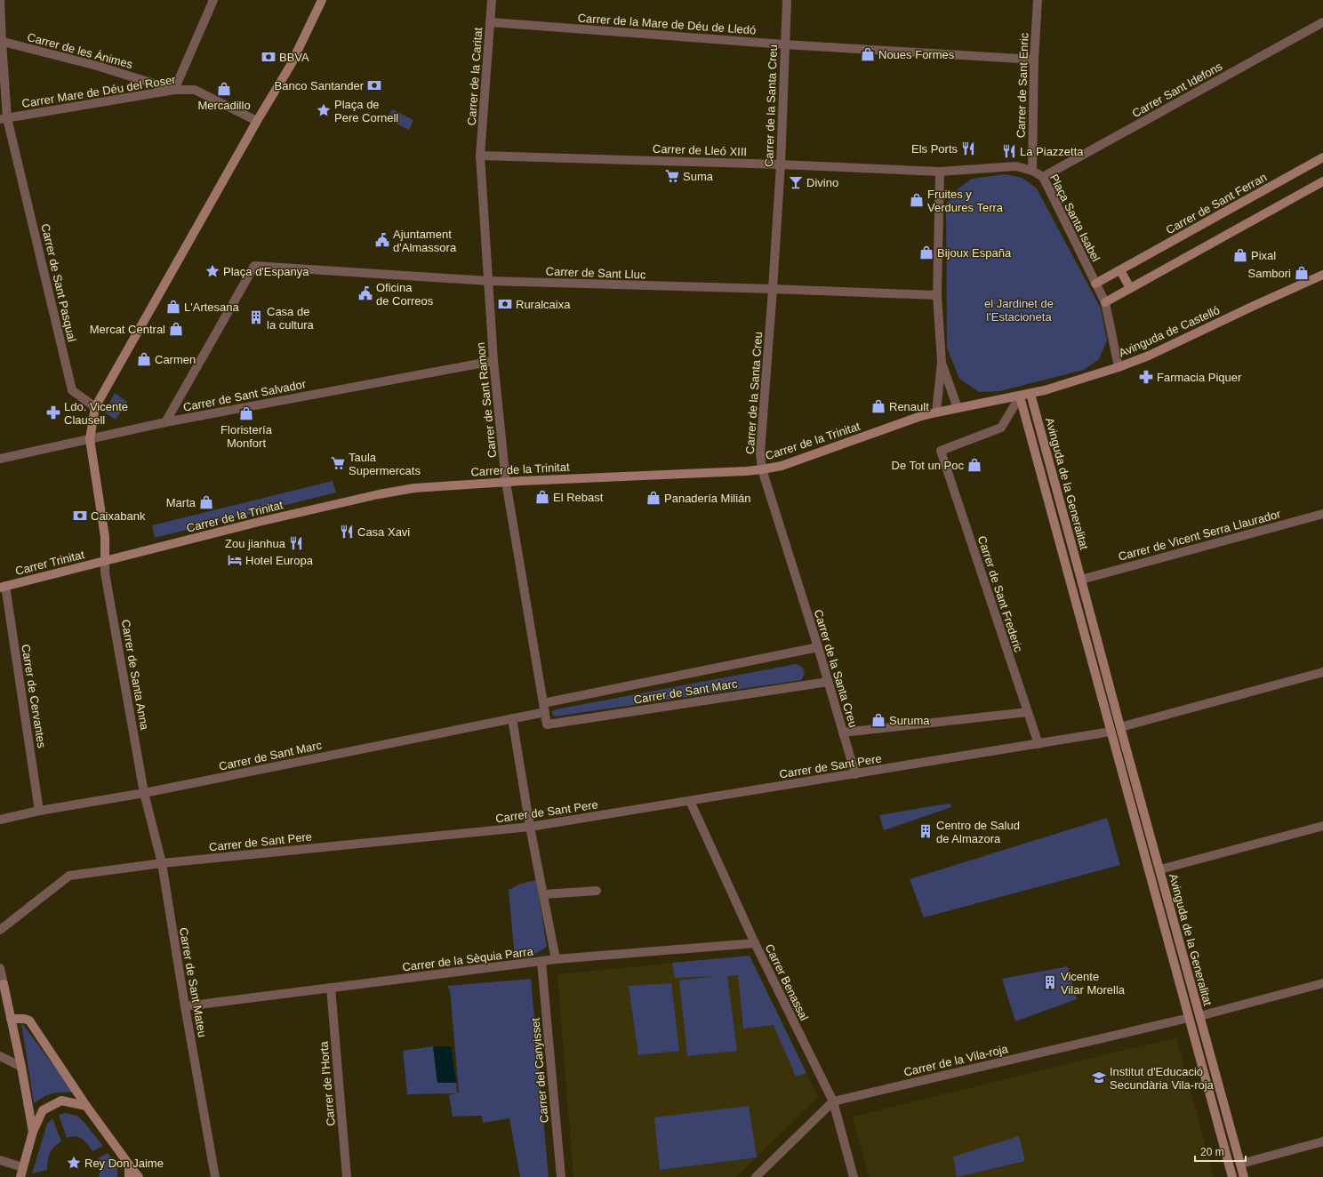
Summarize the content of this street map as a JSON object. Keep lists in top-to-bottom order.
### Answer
{
  "streets": {
    "street": [
      "Carrer de la Mare de Déu de Lledó",
      "Carrer de les Ànimes",
      "Carrer de la Caritat",
      "Carrer de Sant Enric",
      "Carrer Sant Idefons",
      "Carrer Mare de Déu del Roser",
      "Carrer de la Santa Creu",
      "Carrer de Lleó XIII",
      "Carrer de Sant Ferran",
      "Plaça Santa Isabel",
      "Carrer de Sant Lluc",
      "Carrer de Sant Pasqual",
      "Avinguda de Castelló",
      "Carrer de Sant Salvador",
      "Carrer de Sant Ramon",
      "Carrer de la Trinitat",
      "Avinguda de la Generalitat",
      "Carrer de Vicent Serra Llaurador",
      "Carrer Trinitat",
      "Carrer de Sant Frederic",
      "Carrer de Santa Anna",
      "Carrer de Sant Marc",
      "Carrer de Cervantes",
      "Carrer de Sant Pere",
      "Carrer de la Sèquia Parra",
      "Carrer de Sant Mateu",
      "Carrer Benassal",
      "Carrer de la Vila-roja",
      "Carrer del Canyisset",
      "Carrer de l'Horta"
    ]
  },
  "crossings": [
    ["Carrer de la Mare de Déu de Lledó", "Carrer de la Caritat"],
    ["Carrer de la Mare de Déu de Lledó", "Carrer de Sant Enric"],
    ["Carrer de la Mare de Déu de Lledó", "Carrer de la Santa Creu"],
    ["Carrer de les Ànimes", "Carrer Mare de Déu del Roser"],
    ["Carrer de les Ànimes", "Carrer de Sant Pasqual"],
    ["Carrer de la Caritat", "Carrer de Lleó XIII"],
    ["Carrer de la Caritat", "Carrer de Sant Ramon"],
    ["Carrer de Sant Enric", "Plaça Santa Isabel"],
    ["Carrer Sant Idefons", "Plaça Santa Isabel"],
    ["Carrer Mare de Déu del Roser", "Carrer de Sant Pasqual"],
    ["Carrer de la Santa Creu", "Carrer de Lleó XIII"],
    ["Carrer de la Santa Creu", "Carrer de Sant Lluc"],
    ["Carrer de la Santa Creu", "Carrer de la Trinitat"],
    ["Carrer de la Santa Creu", "Carrer de Sant Marc"],
    ["Carrer de la Santa Creu", "Carrer de Sant Pere"],
    ["Carrer de Lleó XIII", "Plaça Santa Isabel"],
    ["Carrer de Lleó XIII", "Carrer de Sant Ramon"],
    ["Carrer de Sant Ferran", "Plaça Santa Isabel"],
    ["Plaça Santa Isabel", "Avinguda de Castelló"],
    ["Carrer de Sant Lluc", "Carrer de Sant Salvador"],
    ["Carrer de Sant Lluc", "Carrer de Sant Ramon"],
    ["Avinguda de Castelló", "Carrer de la Trinitat"],
    ["Avinguda de Castelló", "Avinguda de la Generalitat"],
    ["Avinguda de Castelló", "Carrer de Sant Frederic"],
    ["Carrer de Sant Salvador", "Carrer de Sant Ramon"],
    ["Carrer de Sant Ramon", "Carrer de la Trinitat"],
    ["Carrer de Sant Ramon", "Carrer de Sant Marc"],
    ["Carrer de la Trinitat", "Carrer Trinitat"],
    ["Carrer de la Trinitat", "Carrer de Santa Anna"],
    ["Avinguda de la Generalitat", "Carrer de Vicent Serra Llaurador"],
    ["Avinguda de la Generalitat", "Carrer de Sant Frederic"],
    ["Avinguda de la Generalitat", "Carrer de Sant Pere"],
    ["Avinguda de la Generalitat", "Carrer de la Vila-roja"],
    ["Carrer Trinitat", "Carrer de Santa Anna"],
    ["Carrer Trinitat", "Carrer de Cervantes"],
    ["Carrer de Sant Frederic", "Carrer de Sant Pere"],
    ["Carrer de Santa Anna", "Carrer de Sant Marc"],
    ["Carrer de Santa Anna", "Carrer de Sant Mateu"],
    ["Carrer de Sant Marc", "Carrer de Cervantes"],
    ["Carrer de Sant Marc", "Carrer de Sant Mateu"],
    ["Carrer de Sant Pere", "Carrer de Sant Mateu"],
    ["Carrer de Sant Pere", "Carrer Benassal"],
    ["Carrer de la Sèquia Parra", "Carrer de Sant Mateu"],
    ["Carrer de la Sèquia Parra", "Carrer Benassal"],
    ["Carrer de la Sèquia Parra", "Carrer del Canyisset"],
    ["Carrer de la Sèquia Parra", "Carrer de l'Horta"],
    ["Carrer Benassal", "Carrer de la Vila-roja"]
  ],
  "parks": ["el Jardinet de l'Estacioneta"],
  "places": {
    "shop": [
      "Noues Formes",
      "Mercadillo",
      "Fruites y Verdures Terra",
      "Bijoux España",
      "Pixal",
      "Sambori",
      "L'Artesana",
      "Mercat Central",
      "Carmen",
      "Renault",
      "Floristería Monfort",
      "De Tot un Poc",
      "El Rebast",
      "Panadería Milián",
      "Marta",
      "Suruma"
    ],
    "bank": [
      "BBVA",
      "Banco Santander",
      "Ruralcaixa",
      "Caixabank"
    ],
    "place": ["Plaça de Pere Cornell", "Plaça d'Espanya", "Rey Don Jaime"],
    "restaurant": [
      "Els Ports",
      "La Piazzetta",
      "Casa Xavi",
      "Zou jianhua"
    ],
    "supermarket": ["Suma", "Taula Supermercats"],
    "bar": ["Divino"],
    "public building": ["Ajuntament d'Almassora", "Oficina de Correos"],
    "building": ["Casa de la cultura", "Centro de Salud de Almazora", "Vicente Vilar Morella"],
    "pharmacy": ["Farmacia Piquer", "Ldo. Vicente Clausell"],
    "hotel": ["Hotel Europa"],
    "school or university": ["Institut d'Educació Secundària Vila-roja"]
  },
  "scale_bar": "20 m"
}
